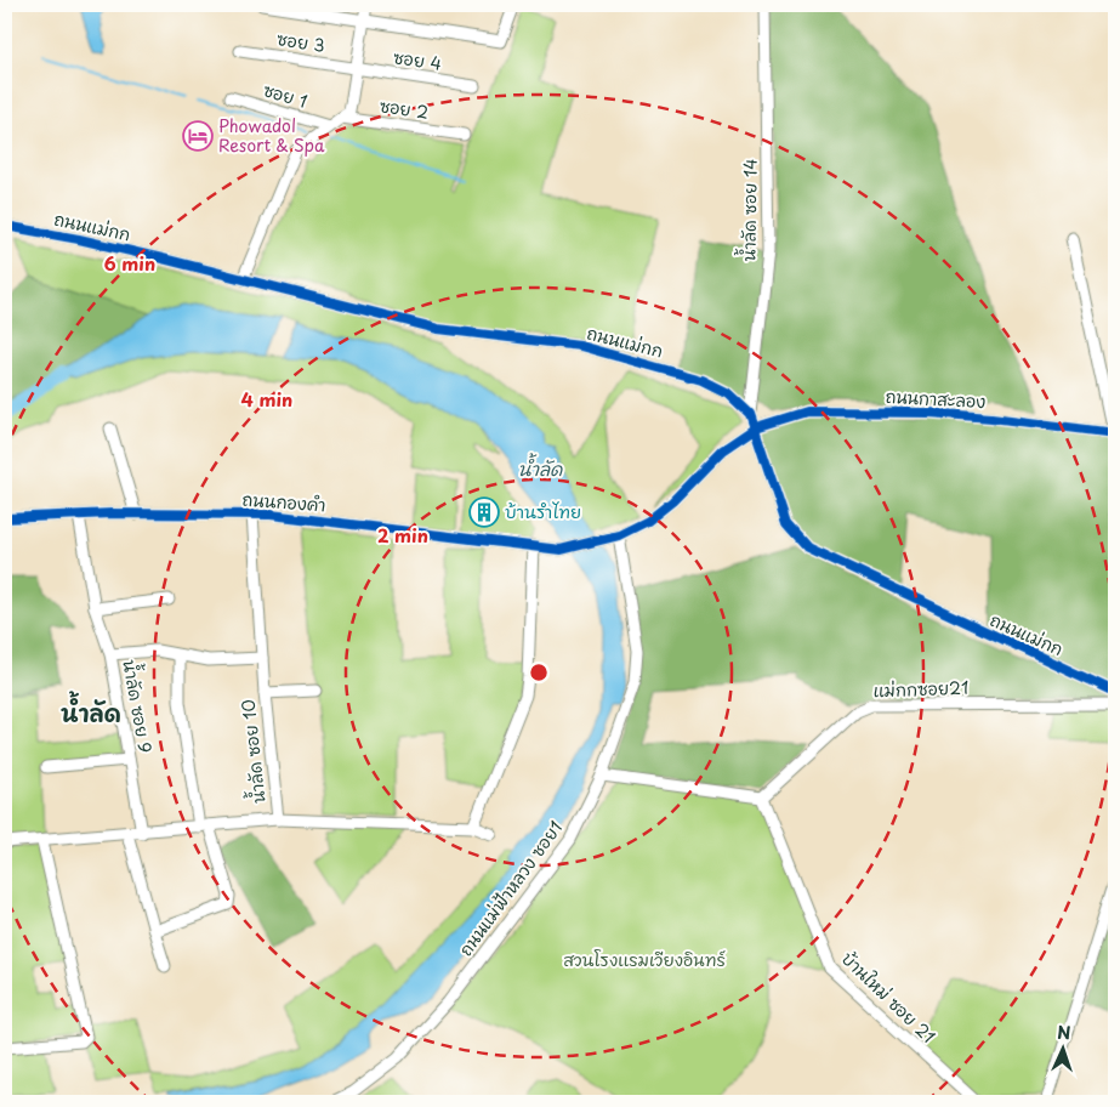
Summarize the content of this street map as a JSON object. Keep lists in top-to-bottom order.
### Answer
{
  "streets": {
    "street": [
      "ซอย 3",
      "ซอย 4",
      "ซอย 1",
      "ซอย 2",
      "น้ำลัด ซอย 14",
      "ถนนแม่กก",
      "ถนนกาสะลอง",
      "ถนนกองคำ",
      "แม่กกซอย21",
      "น้ำลัด ซอย 9",
      "น้ำลัด ซอย 10",
      "ถนนแม่ฟ้าหลวง ซอย1",
      "บ้านใหม่ ซอย 21"
    ]
  },
  "crossings": [
    ["ซอย 3", "ซอย 4"],
    ["น้ำลัด ซอย 14", "ถนนแม่กก"],
    ["ถนนแม่กก", "ถนนกาสะลอง"],
    ["ถนนกองคำ", "น้ำลัด ซอย 9"],
    ["ถนนกองคำ", "น้ำลัด ซอย 10"],
    ["ถนนกองคำ", "ถนนแม่ฟ้าหลวง ซอย1"],
    ["แม่กกซอย21", "บ้านใหม่ ซอย 21"],
    ["น้ำลัด ซอย 9", "น้ำลัด ซอย 10"]
  ],
  "districts": ["น้ำลัด"],
  "water": ["น้ำลัด"],
  "parks": ["สวนโรงแรมเวียงอินทร์"],
  "places": {
    "hotel": ["Phowadol Resort & Spa"],
    "building": ["บ้านรำไทย"]
  },
  "north": "top",
  "rings": ["6 min", "4 min", "2 min"]
}
